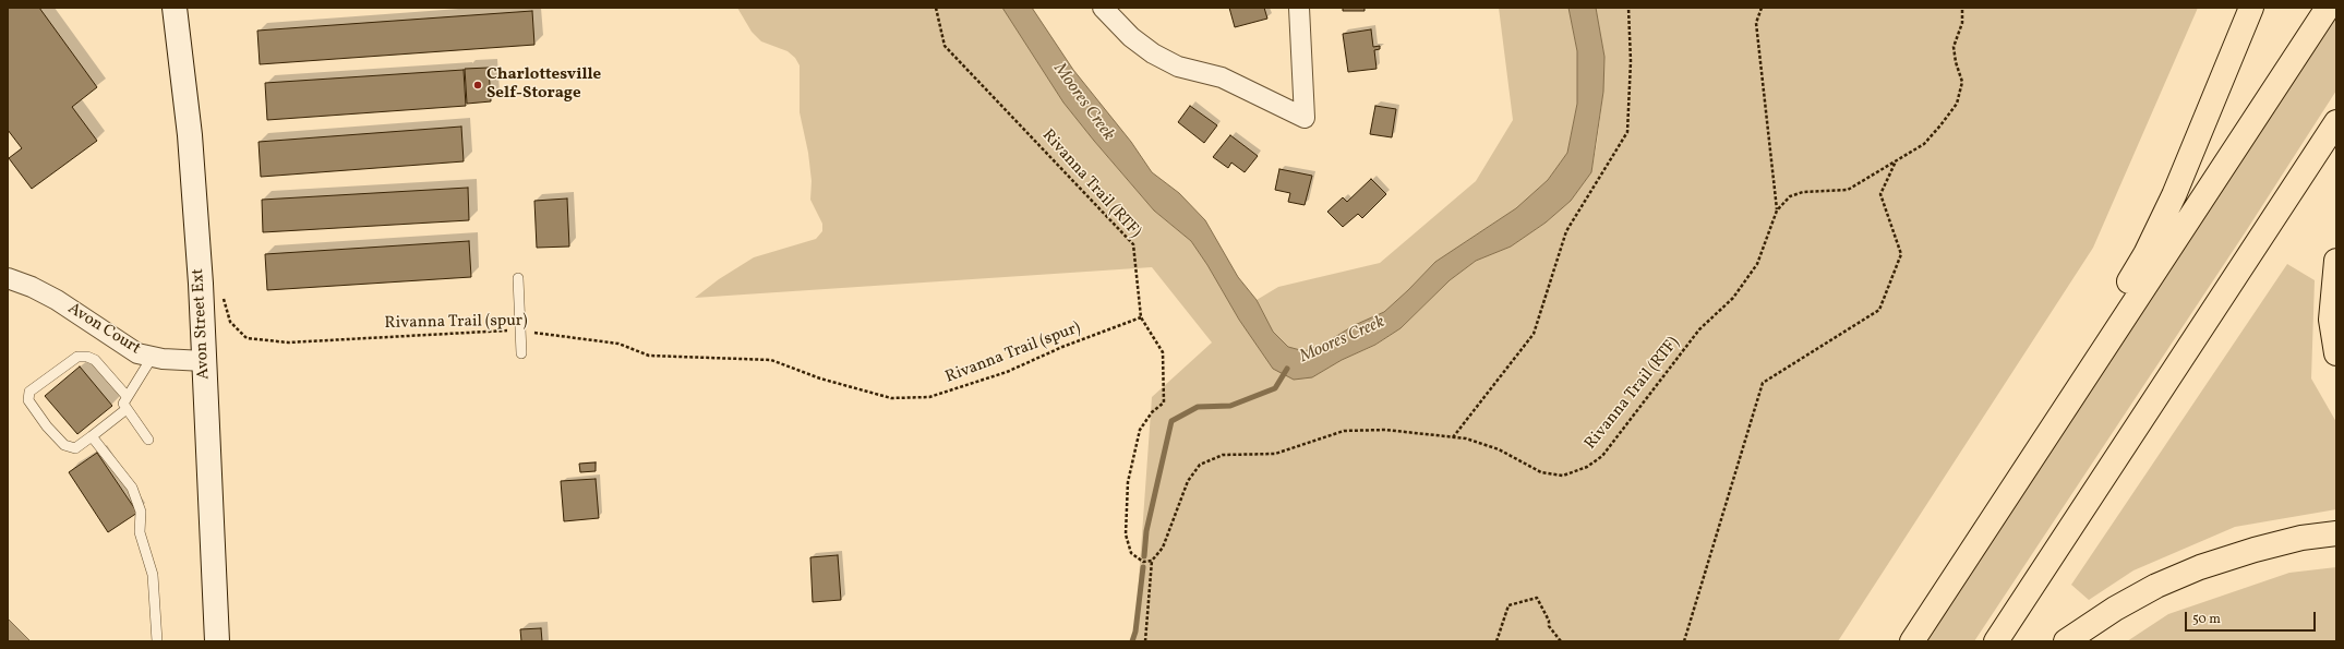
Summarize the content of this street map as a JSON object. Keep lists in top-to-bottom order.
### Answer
{
  "streets": {
    "main road": ["Avon Street Ext"],
    "street": ["Avon Court"],
    "path": ["Rivanna Trail (RTF)", "Rivanna Trail (spur)"]
  },
  "crossings": [
    ["Rivanna Trail (RTF)", "Rivanna Trail (spur)"],
    ["Avon Street Ext", "Avon Court"]
  ],
  "water": ["Moores Creek"],
  "places": ["Charlottesville Self-Storage"],
  "scale_bar": "50 m"
}
